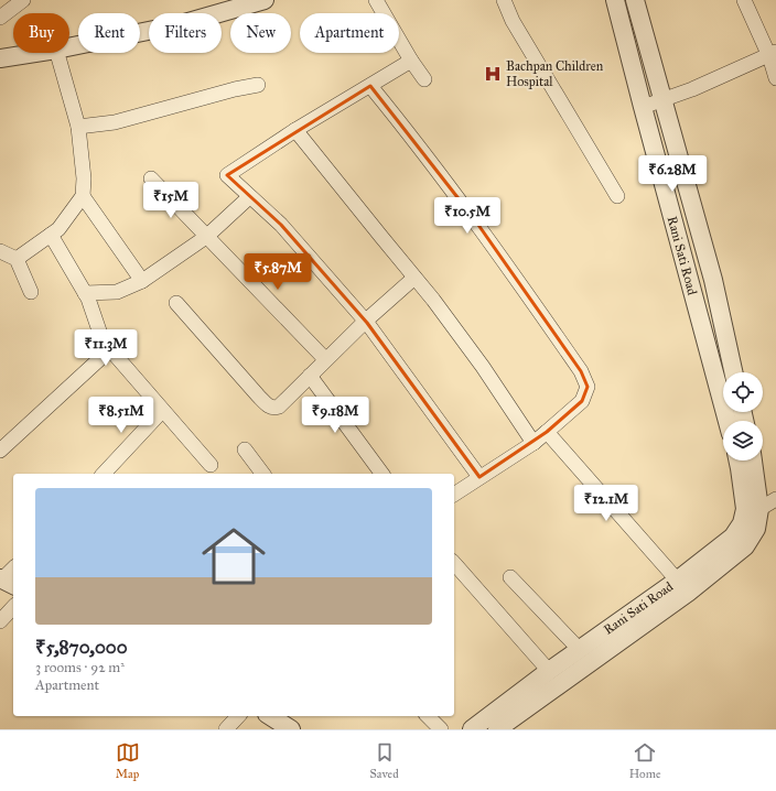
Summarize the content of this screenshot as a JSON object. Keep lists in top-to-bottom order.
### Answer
{
  "streets": {
    "street": ["Rani Sati Road"]
  },
  "places": {
    "hospital": ["Bachpan Children Hospital"]
  },
  "page": {
    "chip": [
      "Buy",
      "Rent",
      "Filters",
      "New",
      "Apartment"
    ],
    "price": [
      "₹6.28M",
      "₹15M",
      "₹10.5M",
      "₹5.87M",
      "₹11.3M",
      "₹8.51M",
      "₹9.18M",
      "₹12.1M"
    ],
    "list": [
      {
        "name": "₹5,870,000",
        "note": "3 rooms · 92 m² · Apartment"
      }
    ],
    "tabs": ["Map", "Saved", "Home"]
  }
}
